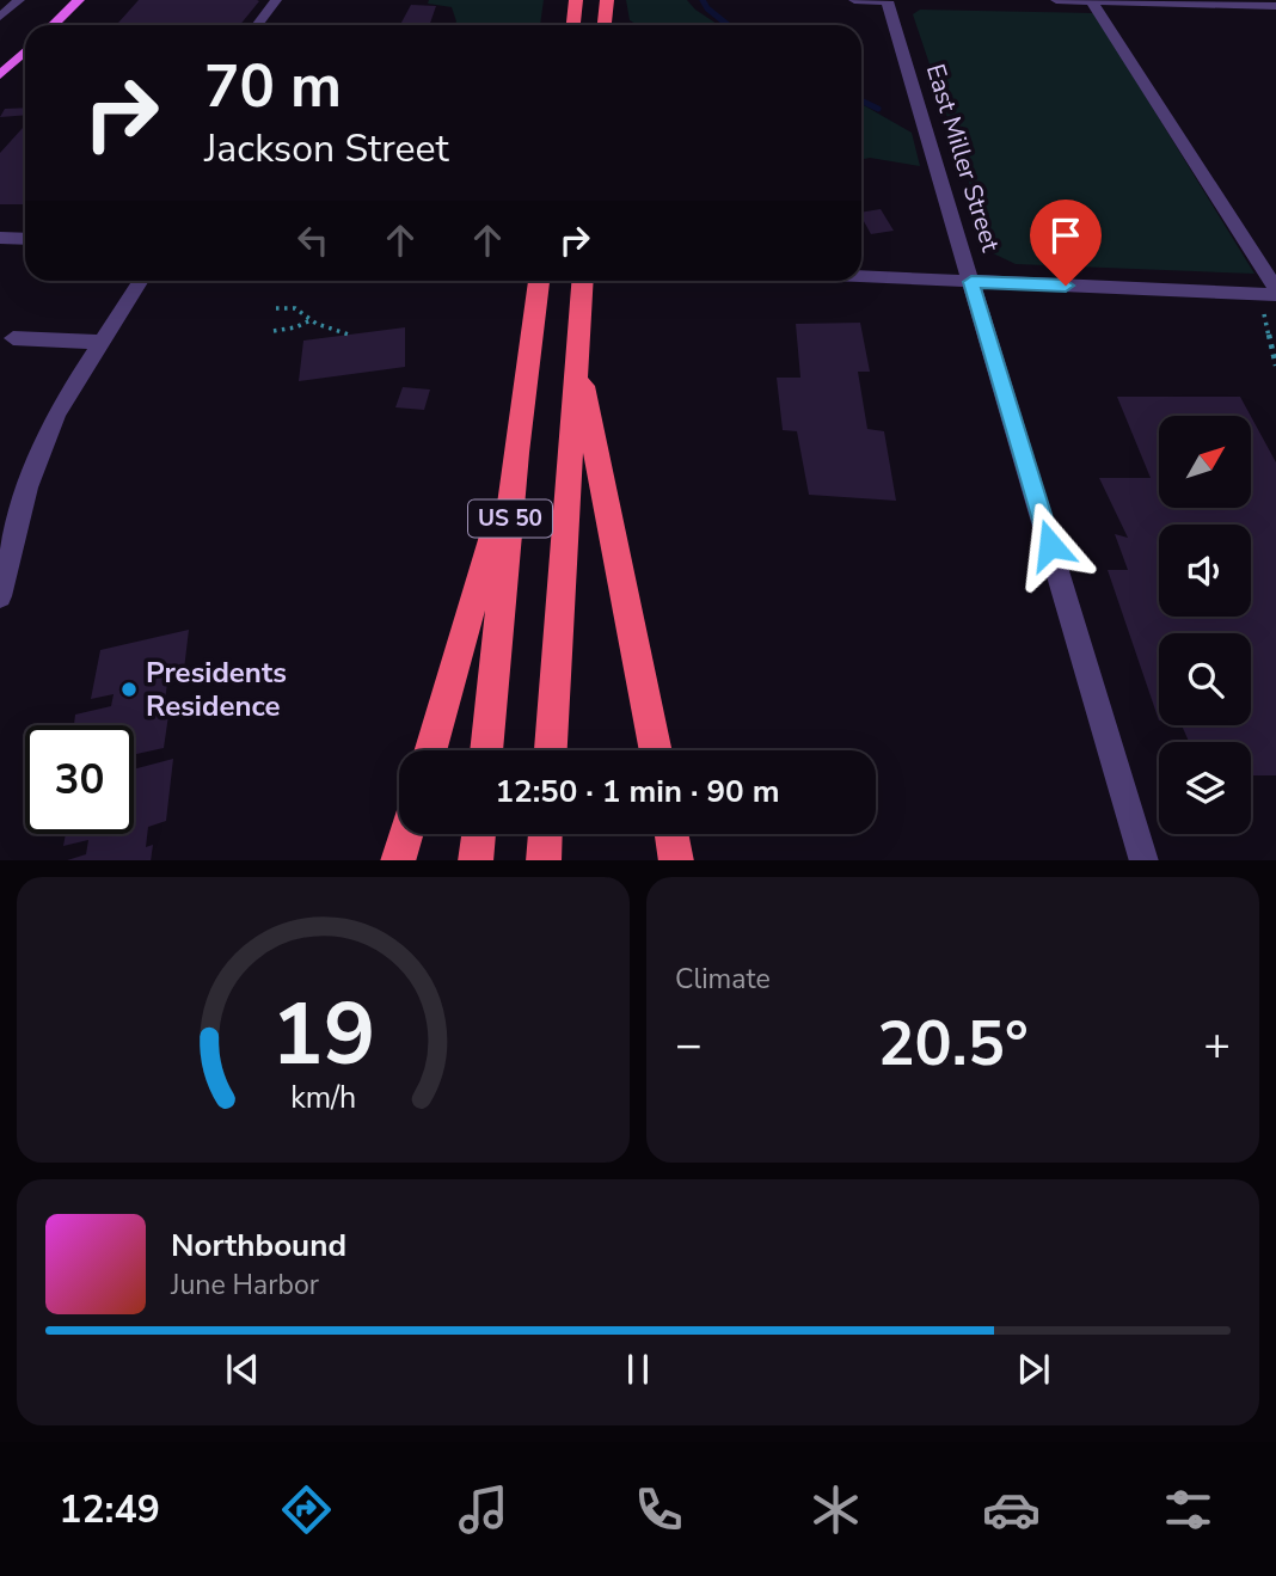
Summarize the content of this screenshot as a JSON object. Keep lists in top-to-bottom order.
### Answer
{
  "streets": {
    "highway": ["US 50"],
    "street": ["East Miller Street"]
  },
  "places": ["Presidents Residence"],
  "north": "top right",
  "page": {
    "turn": ["70 m", "Jackson Street"],
    "limit": "30",
    "trip": "12:50 · 1 min · 90 m",
    "tile": "Climate",
    "heat": ["−", "20.5°", "+"],
    "song": ["Northbound", "June Harbor"],
    "tabs": "12:49",
    "gauge": ["19", "km/h"]
  }
}
